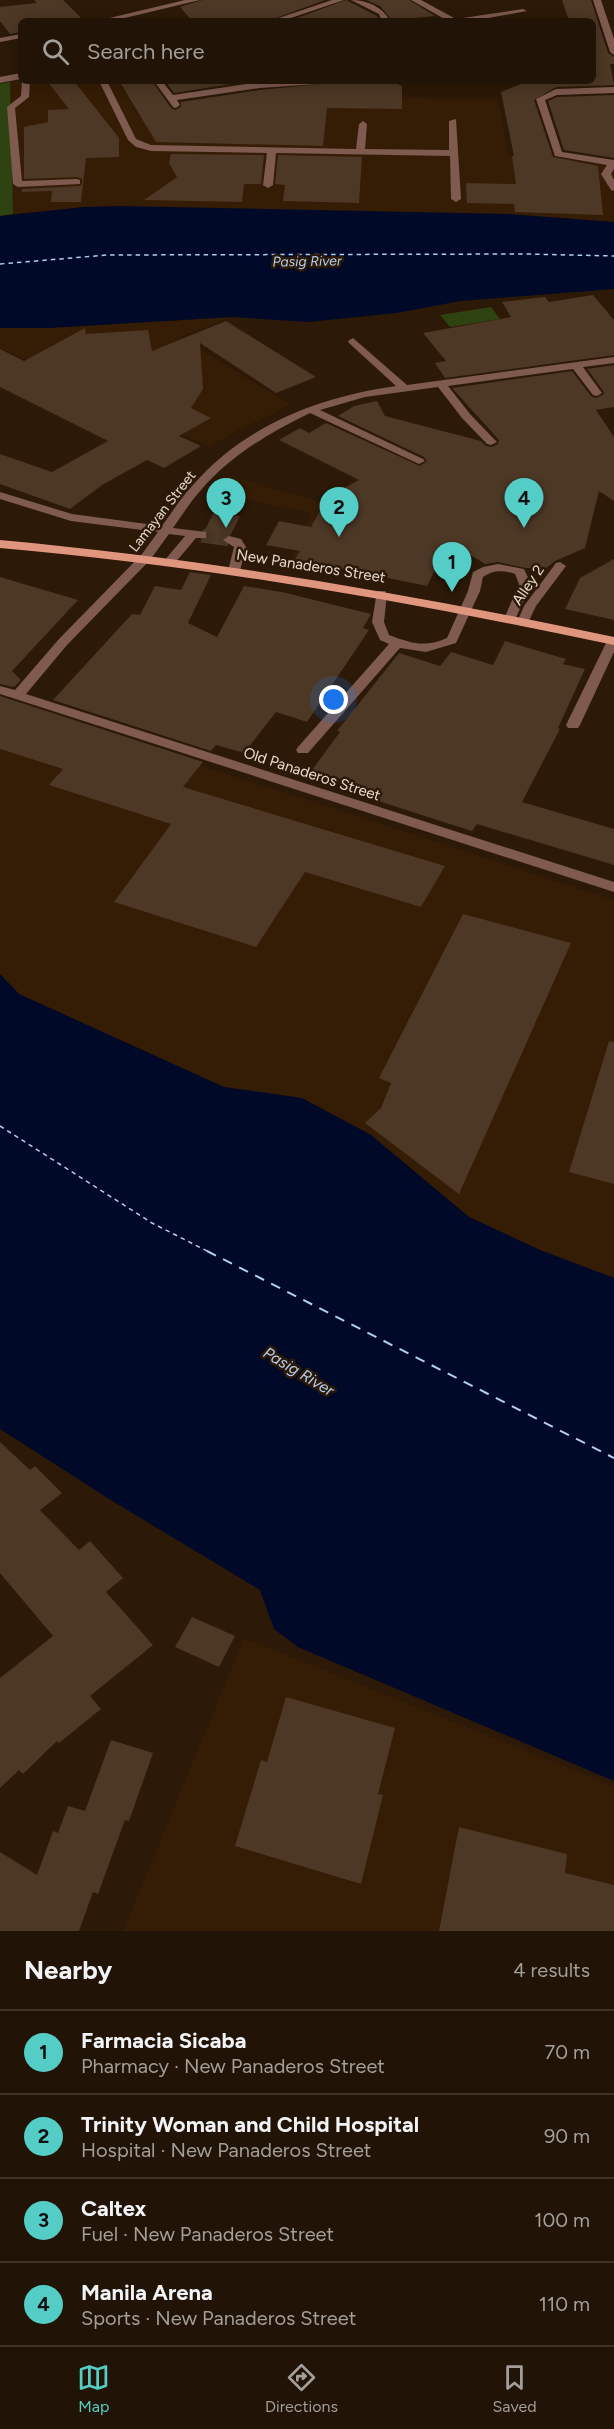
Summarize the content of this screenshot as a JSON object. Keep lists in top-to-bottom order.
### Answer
{
  "streets": {
    "main road": ["New Panaderos Street"],
    "street": ["Lamayan Street", "Alley 2", "Old Panaderos Street"]
  },
  "crossings": [
    ["Lamayan Street", "New Panaderos Street"],
    ["Lamayan Street", "Old Panaderos Street"],
    ["New Panaderos Street", "Alley 2"]
  ],
  "water": ["Pasig River"],
  "page": {
    "search": "Search here",
    "pins": [
      "3",
      "4",
      "2",
      "1"
    ],
    "heading": ["Nearby", "4 results"],
    "list": [
      {
        "mark": "1",
        "name": "Farmacia Sicaba",
        "note": "Pharmacy · New Panaderos Street",
        "value": "70 m"
      },
      {
        "mark": "2",
        "name": "Trinity Woman and Child Hospital",
        "note": "Hospital · New Panaderos Street",
        "value": "90 m"
      },
      {
        "mark": "3",
        "name": "Caltex",
        "note": "Fuel · New Panaderos Street",
        "value": "100 m"
      },
      {
        "mark": "4",
        "name": "Manila Arena",
        "note": "Sports · New Panaderos Street",
        "value": "110 m"
      }
    ],
    "nav": ["Map", "Directions", "Saved"]
  }
}
